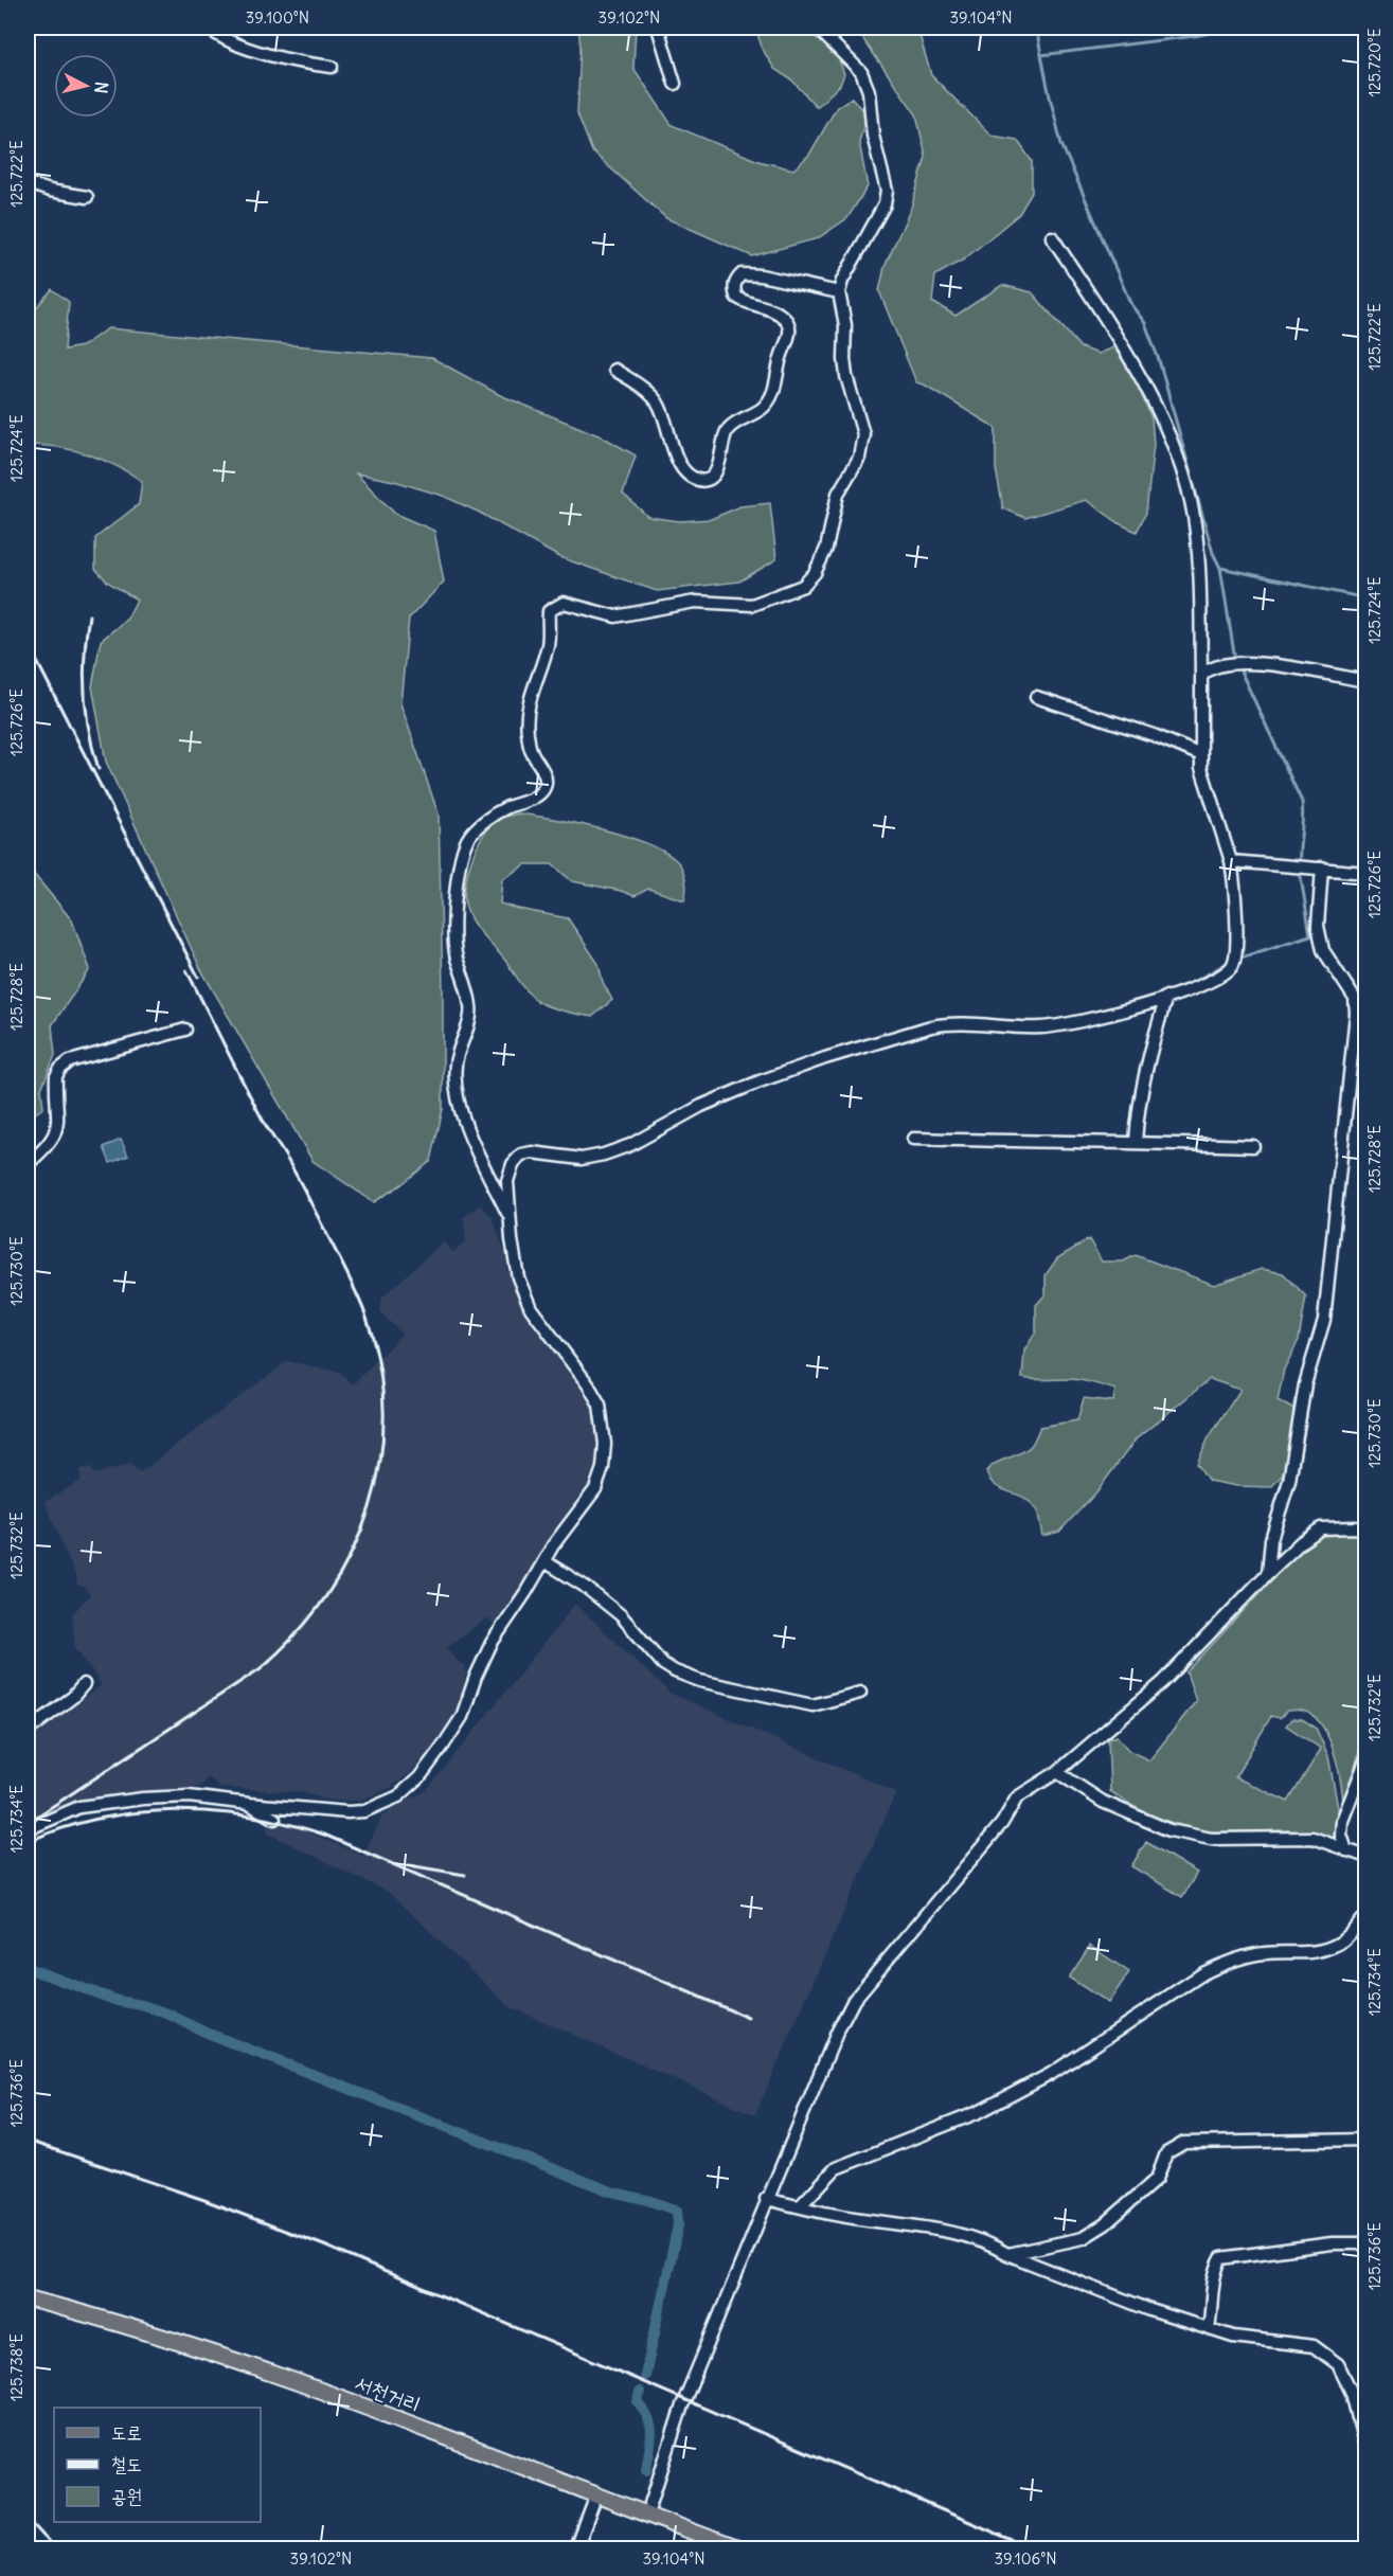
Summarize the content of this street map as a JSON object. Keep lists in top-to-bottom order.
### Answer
{
  "streets": {
    "main road": ["서천거리"]
  },
  "legend": ["도로", "철도", "공원"],
  "north": "right",
  "coordinates": [
    "39.100°N",
    "39.102°N",
    "39.104°N",
    "125.720°E",
    "125.722°E",
    "125.724°E",
    "125.726°E",
    "125.728°E",
    "125.730°E",
    "125.732°E",
    "125.734°E",
    "125.736°E",
    "125.738°E",
    "39.106°N"
  ]
}
